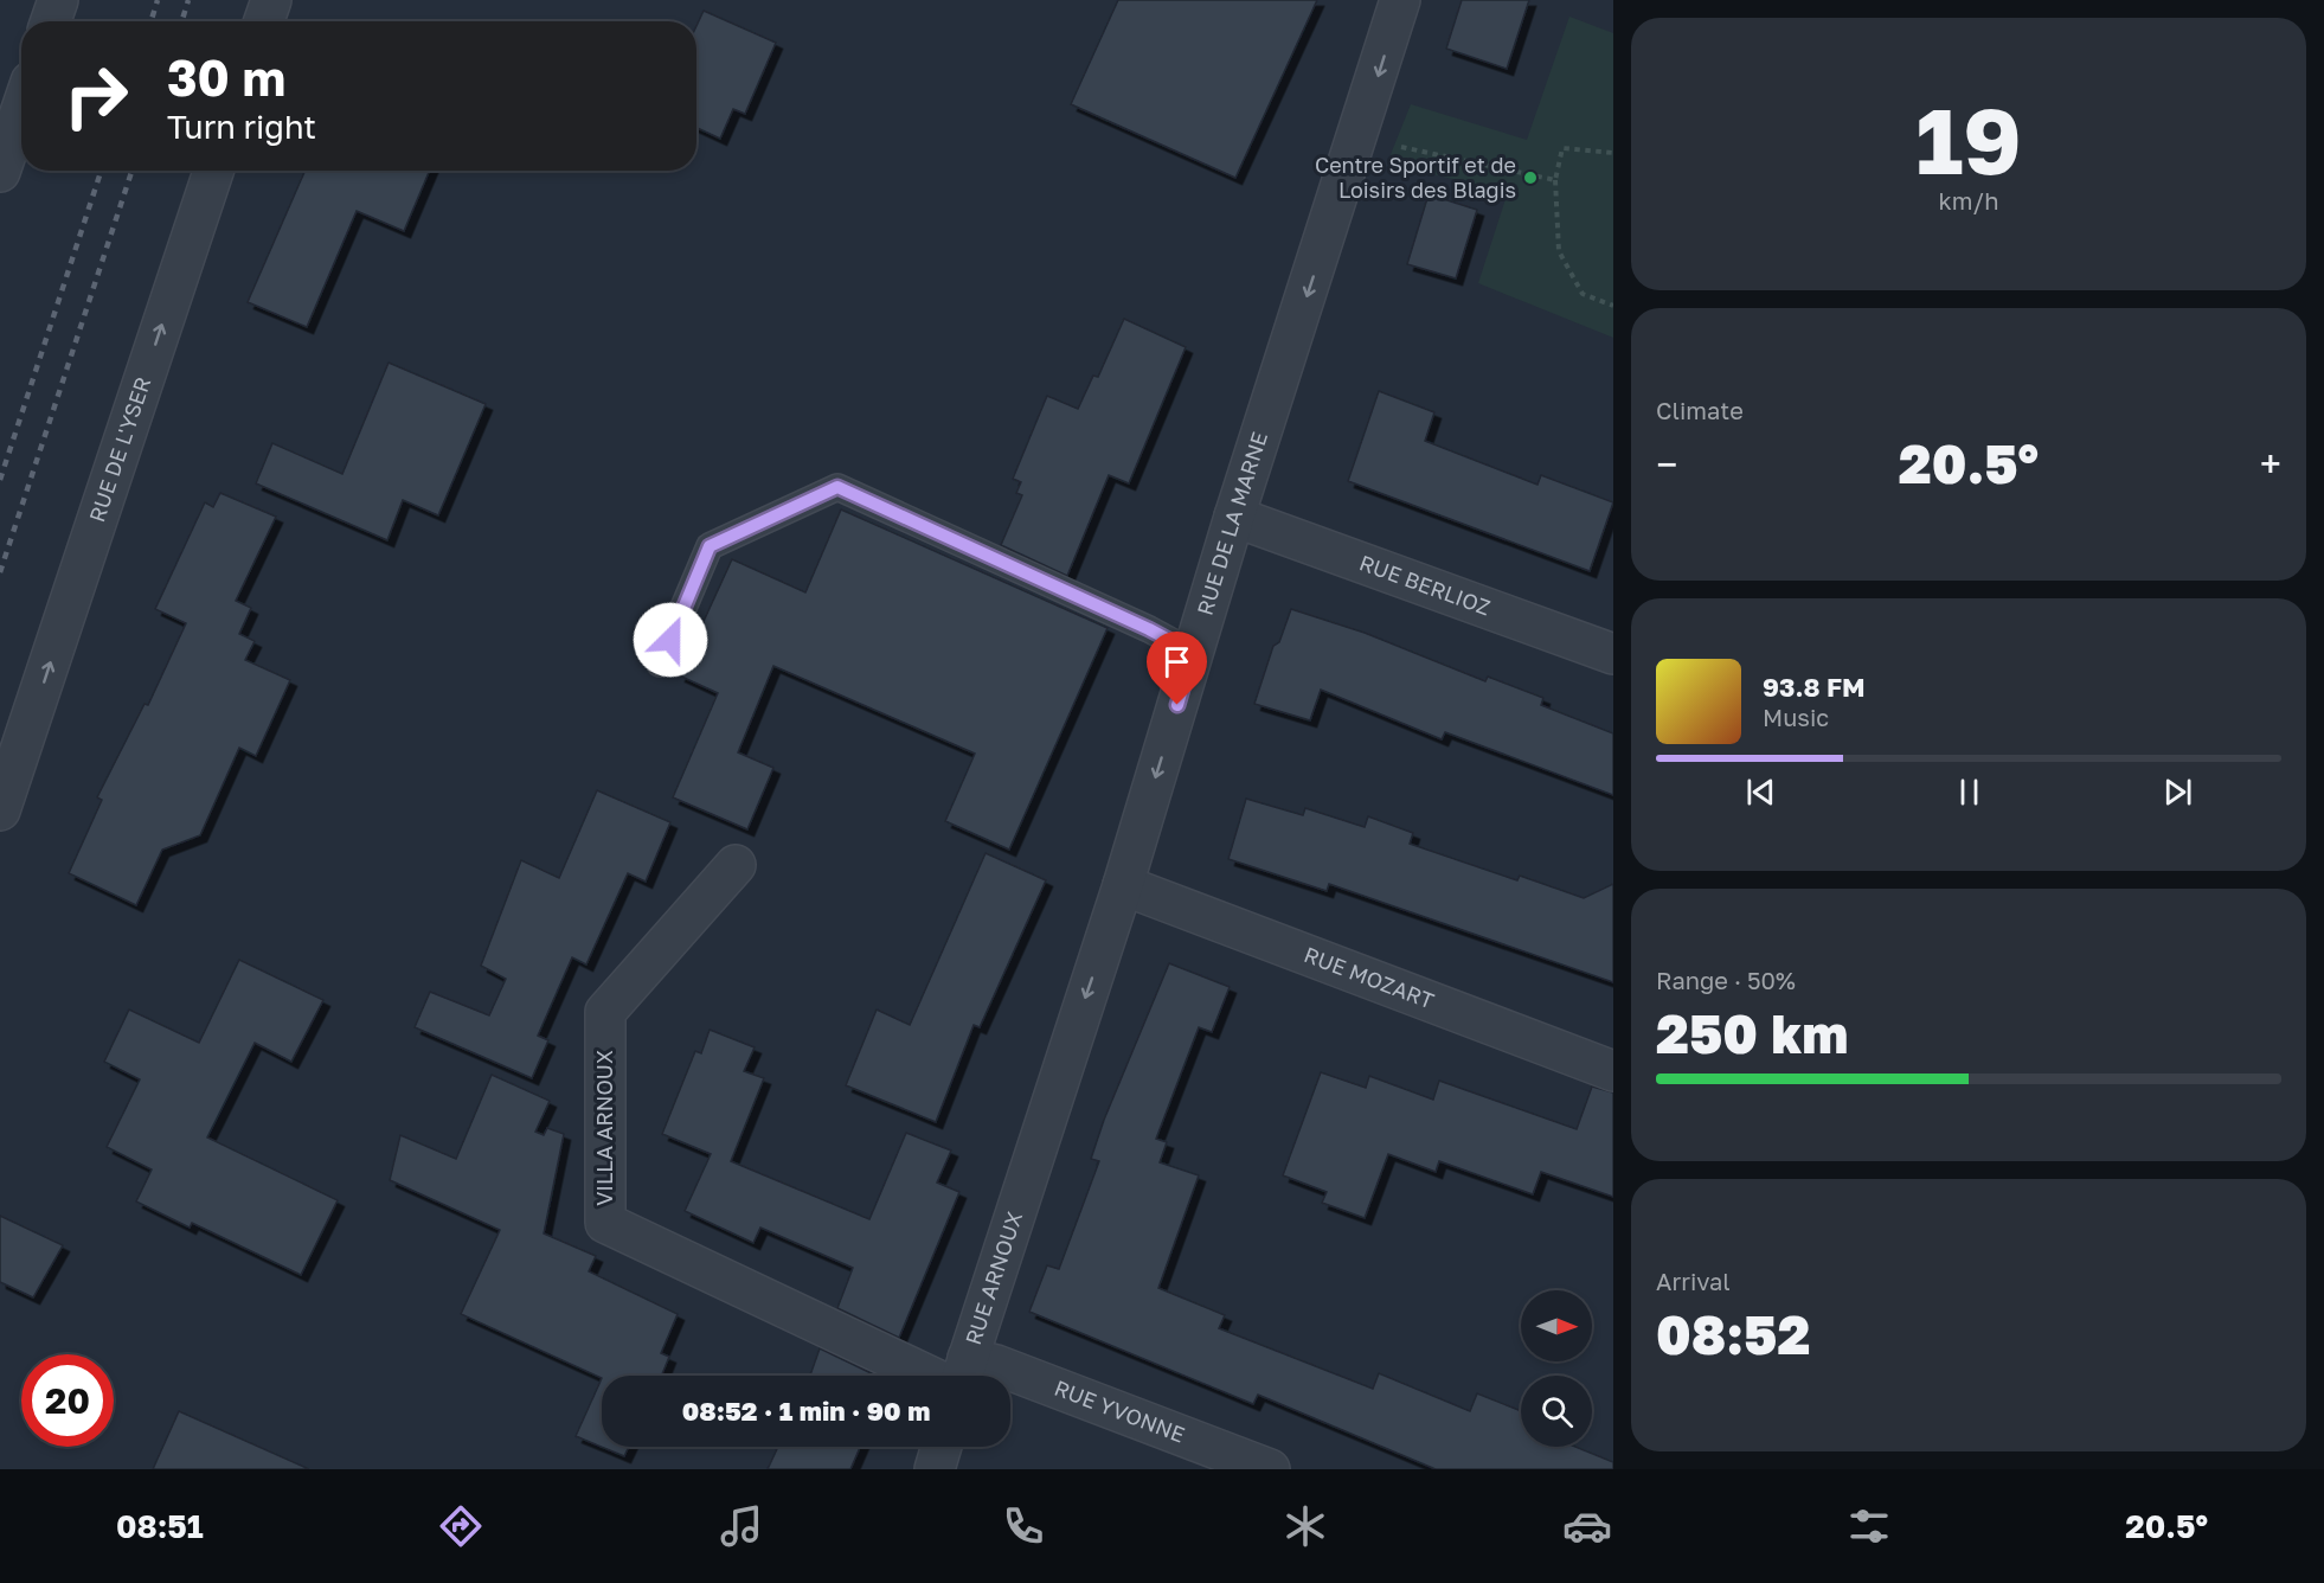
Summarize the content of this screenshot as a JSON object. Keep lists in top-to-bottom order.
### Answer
{
  "streets": {
    "street": [
      "RUE DE L'YSER",
      "RUE DE LA MARNE",
      "RUE BERLIOZ",
      "RUE MOZART",
      "VILLA ARNOUX",
      "RUE ARNOUX",
      "RUE YVONNE"
    ]
  },
  "crossings": [
    ["RUE DE LA MARNE", "RUE BERLIOZ"],
    ["RUE DE LA MARNE", "RUE MOZART"],
    ["RUE DE LA MARNE", "RUE ARNOUX"]
  ],
  "one_way": ["RUE DE L'YSER", "RUE DE LA MARNE"],
  "places": ["Centre Sportif et de Loisirs des Blagis"],
  "north": "right",
  "page": {
    "tile": [
      ["19", "km/h"],
      "Climate",
      ["Range · 50%", "250 km"],
      ["Arrival", "08:52"]
    ],
    "turn": ["30 m", "Turn right"],
    "heat": ["−", "20.5°", "+"],
    "song": ["93.8 FM", "Music"],
    "limit": "20",
    "trip": "08:52 · 1 min · 90 m",
    "tabs": ["08:51", "20.5°"]
  }
}
